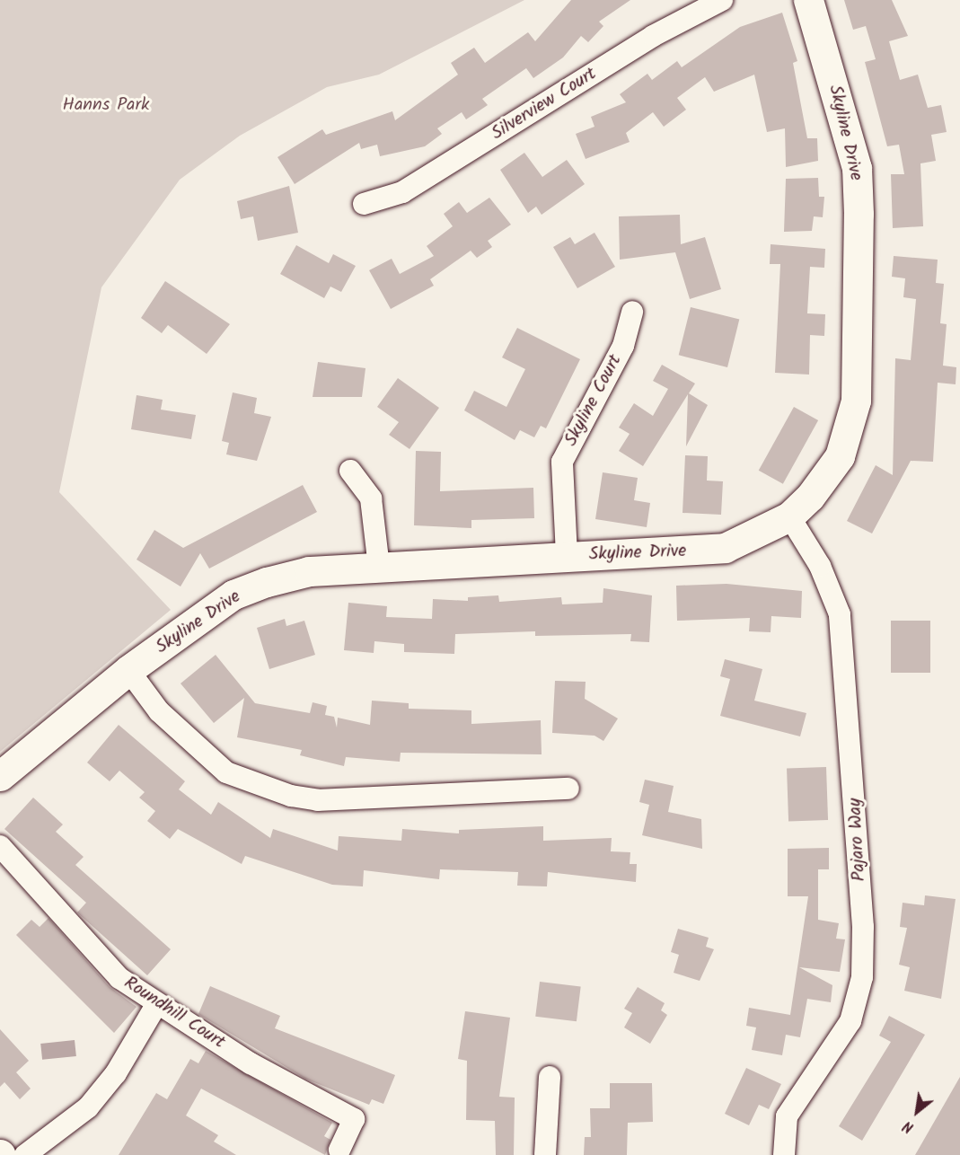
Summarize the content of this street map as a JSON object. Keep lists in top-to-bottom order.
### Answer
{
  "streets": {
    "street": [
      "Silverview Court",
      "Skyline Drive",
      "Skyline Court",
      "Pajaro Way",
      "Roundhill Court"
    ]
  },
  "crossings": [
    ["Skyline Drive", "Skyline Court"],
    ["Skyline Drive", "Pajaro Way"]
  ],
  "parks": ["Hanns Park"],
  "north": "bottom left"
}
